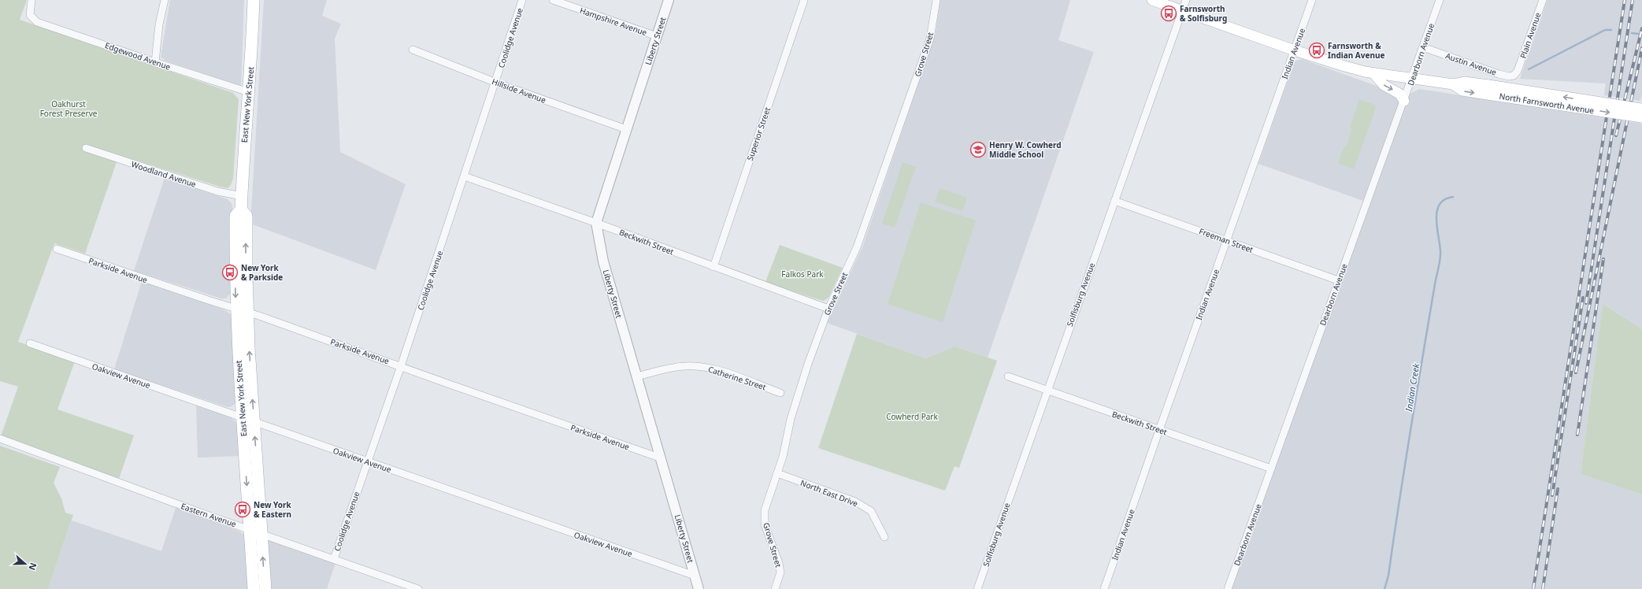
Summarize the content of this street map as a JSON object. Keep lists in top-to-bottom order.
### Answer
{
  "streets": {
    "main road": ["North Farnsworth Avenue", "East New York Street"],
    "street": [
      "Hampshire Avenue",
      "Plain Avenue",
      "Coolidge Avenue",
      "Liberty Street",
      "Indian Avenue",
      "Grove Street",
      "Dearborn Avenue",
      "Edgewood Avenue",
      "Austin Avenue",
      "Hillside Avenue",
      "Superior Street",
      "Woodland Avenue",
      "Freeman Street",
      "Beckwith Street",
      "Parkside Avenue",
      "Solfisburg Avenue",
      "Oakview Avenue",
      "Catherine Street",
      "North East Drive",
      "Eastern Avenue"
    ]
  },
  "crossings": [
    ["Hampshire Avenue", "Liberty Street"],
    ["Plain Avenue", "Austin Avenue"],
    ["Coolidge Avenue", "Hillside Avenue"],
    ["Coolidge Avenue", "Beckwith Street"],
    ["Coolidge Avenue", "Parkside Avenue"],
    ["Coolidge Avenue", "Oakview Avenue"],
    ["Coolidge Avenue", "Eastern Avenue"],
    ["Liberty Street", "Hillside Avenue"],
    ["Liberty Street", "Beckwith Street"],
    ["Liberty Street", "Parkside Avenue"],
    ["Liberty Street", "Oakview Avenue"],
    ["Liberty Street", "Catherine Street"],
    ["Indian Avenue", "North Farnsworth Avenue"],
    ["Indian Avenue", "Freeman Street"],
    ["Indian Avenue", "Beckwith Street"],
    ["Grove Street", "Beckwith Street"],
    ["Grove Street", "North East Drive"],
    ["Dearborn Avenue", "Austin Avenue"],
    ["Dearborn Avenue", "North Farnsworth Avenue"],
    ["Dearborn Avenue", "Freeman Street"],
    ["Dearborn Avenue", "Beckwith Street"],
    ["Edgewood Avenue", "East New York Street"],
    ["North Farnsworth Avenue", "Solfisburg Avenue"],
    ["East New York Street", "Woodland Avenue"],
    ["East New York Street", "Parkside Avenue"],
    ["East New York Street", "Oakview Avenue"],
    ["East New York Street", "Eastern Avenue"],
    ["Superior Street", "Beckwith Street"],
    ["Freeman Street", "Solfisburg Avenue"],
    ["Beckwith Street", "Solfisburg Avenue"]
  ],
  "water": ["Indian Creek"],
  "parks": ["Oakhurst Forest Preserve", "Falkos Park", "Cowherd Park"],
  "places": {
    "bus stop": [
      "Farnsworth & Solfisburg",
      "Farnsworth & Indian Avenue",
      "New York & Parkside",
      "New York & Eastern"
    ],
    "school or university": ["Henry W. Cowherd Middle School"]
  },
  "north": "right"
}
